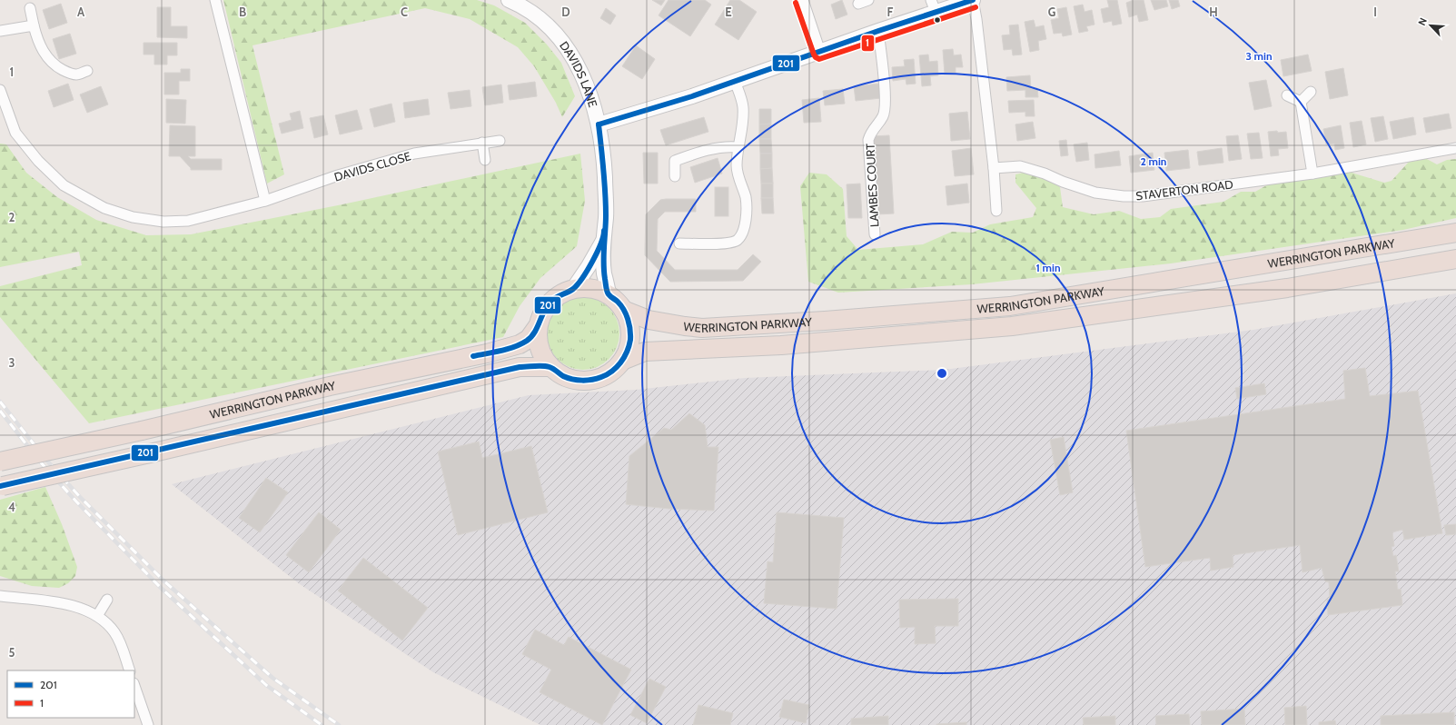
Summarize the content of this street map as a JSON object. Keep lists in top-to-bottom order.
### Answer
{
  "streets": {
    "highway": ["WERRINGTON PARKWAY"],
    "street": [
      "DAVIDS LANE",
      "DAVIDS CLOSE",
      "LAMBES COURT",
      "STAVERTON ROAD"
    ]
  },
  "crossings": [
    ["DAVIDS LANE", "WERRINGTON PARKWAY"]
  ],
  "lines": ["transit line 201", "transit line 1"],
  "legend": ["201", "1"],
  "north": "top left",
  "grid": {
    "columns": [
      "A",
      "B",
      "C",
      "D",
      "E",
      "F",
      "G",
      "H",
      "I"
    ],
    "rows": [
      "1",
      "2",
      "3",
      "4",
      "5"
    ]
  },
  "rings": ["3 min", "2 min", "1 min"]
}
